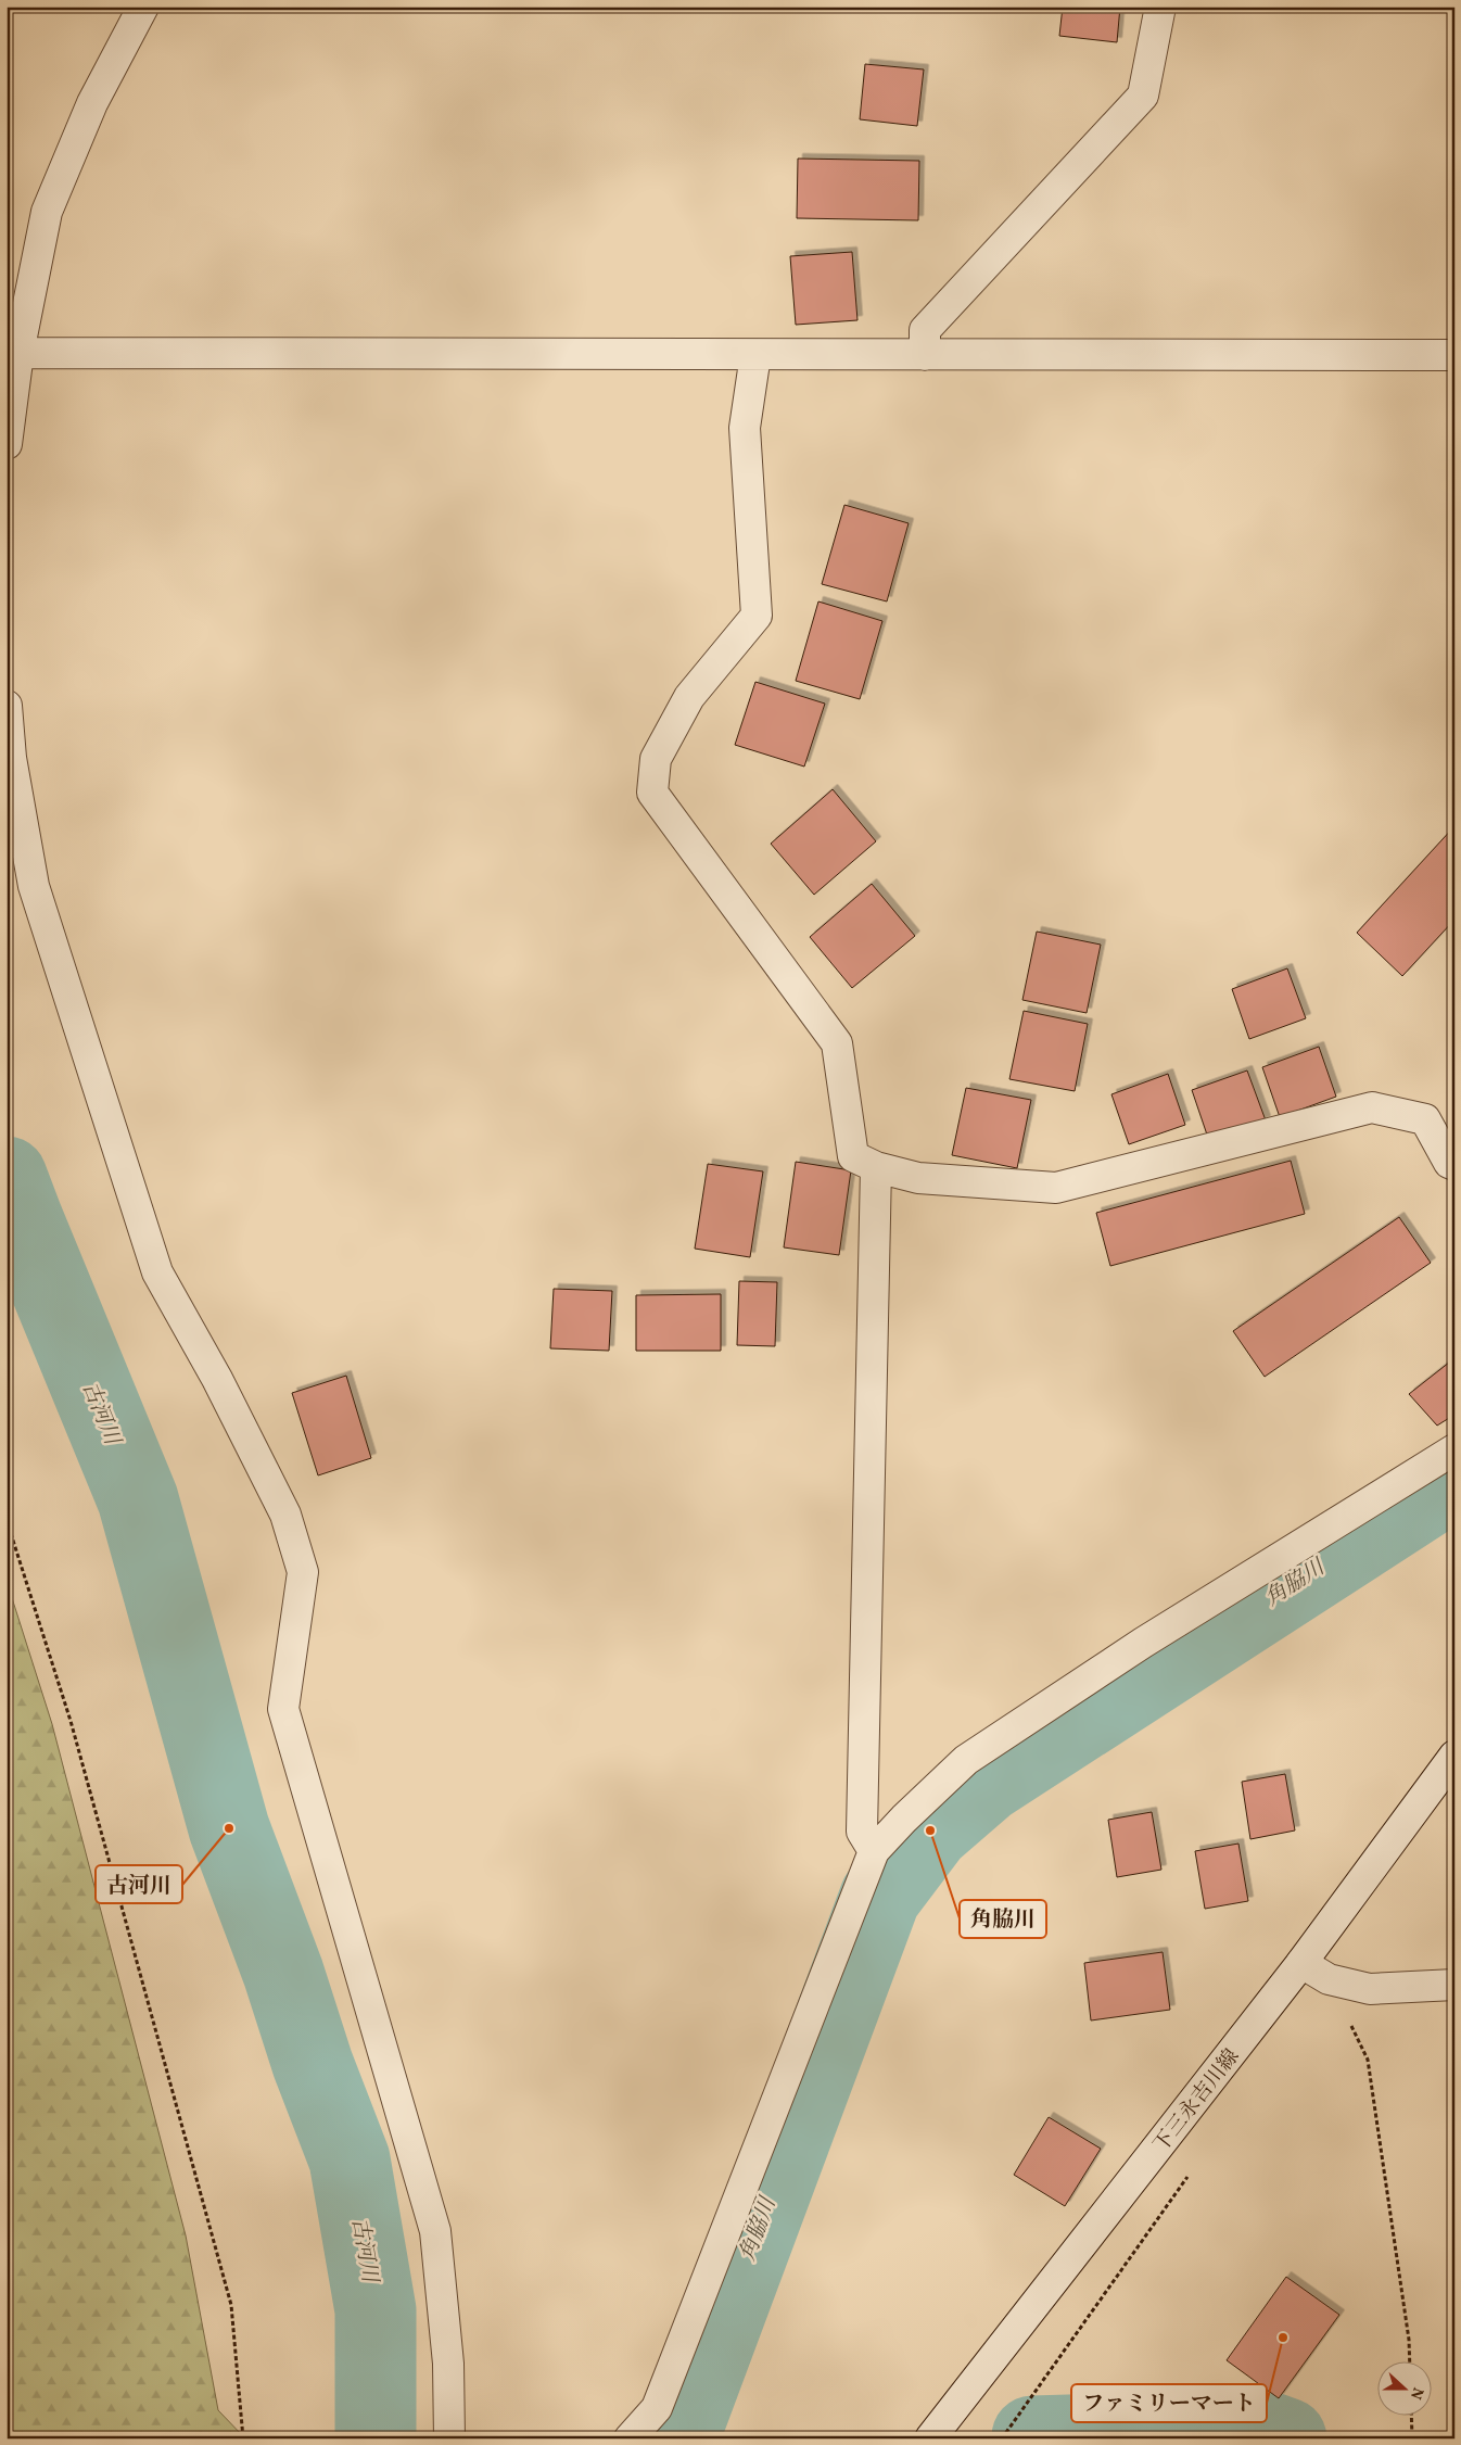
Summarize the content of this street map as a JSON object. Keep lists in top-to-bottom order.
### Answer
{
  "streets": {
    "street": ["下三永吉川線"]
  },
  "water": ["古河川", "角脇川"],
  "places": ["古河川", "角脇川", "ファミリーマート"],
  "north": "right"
}
